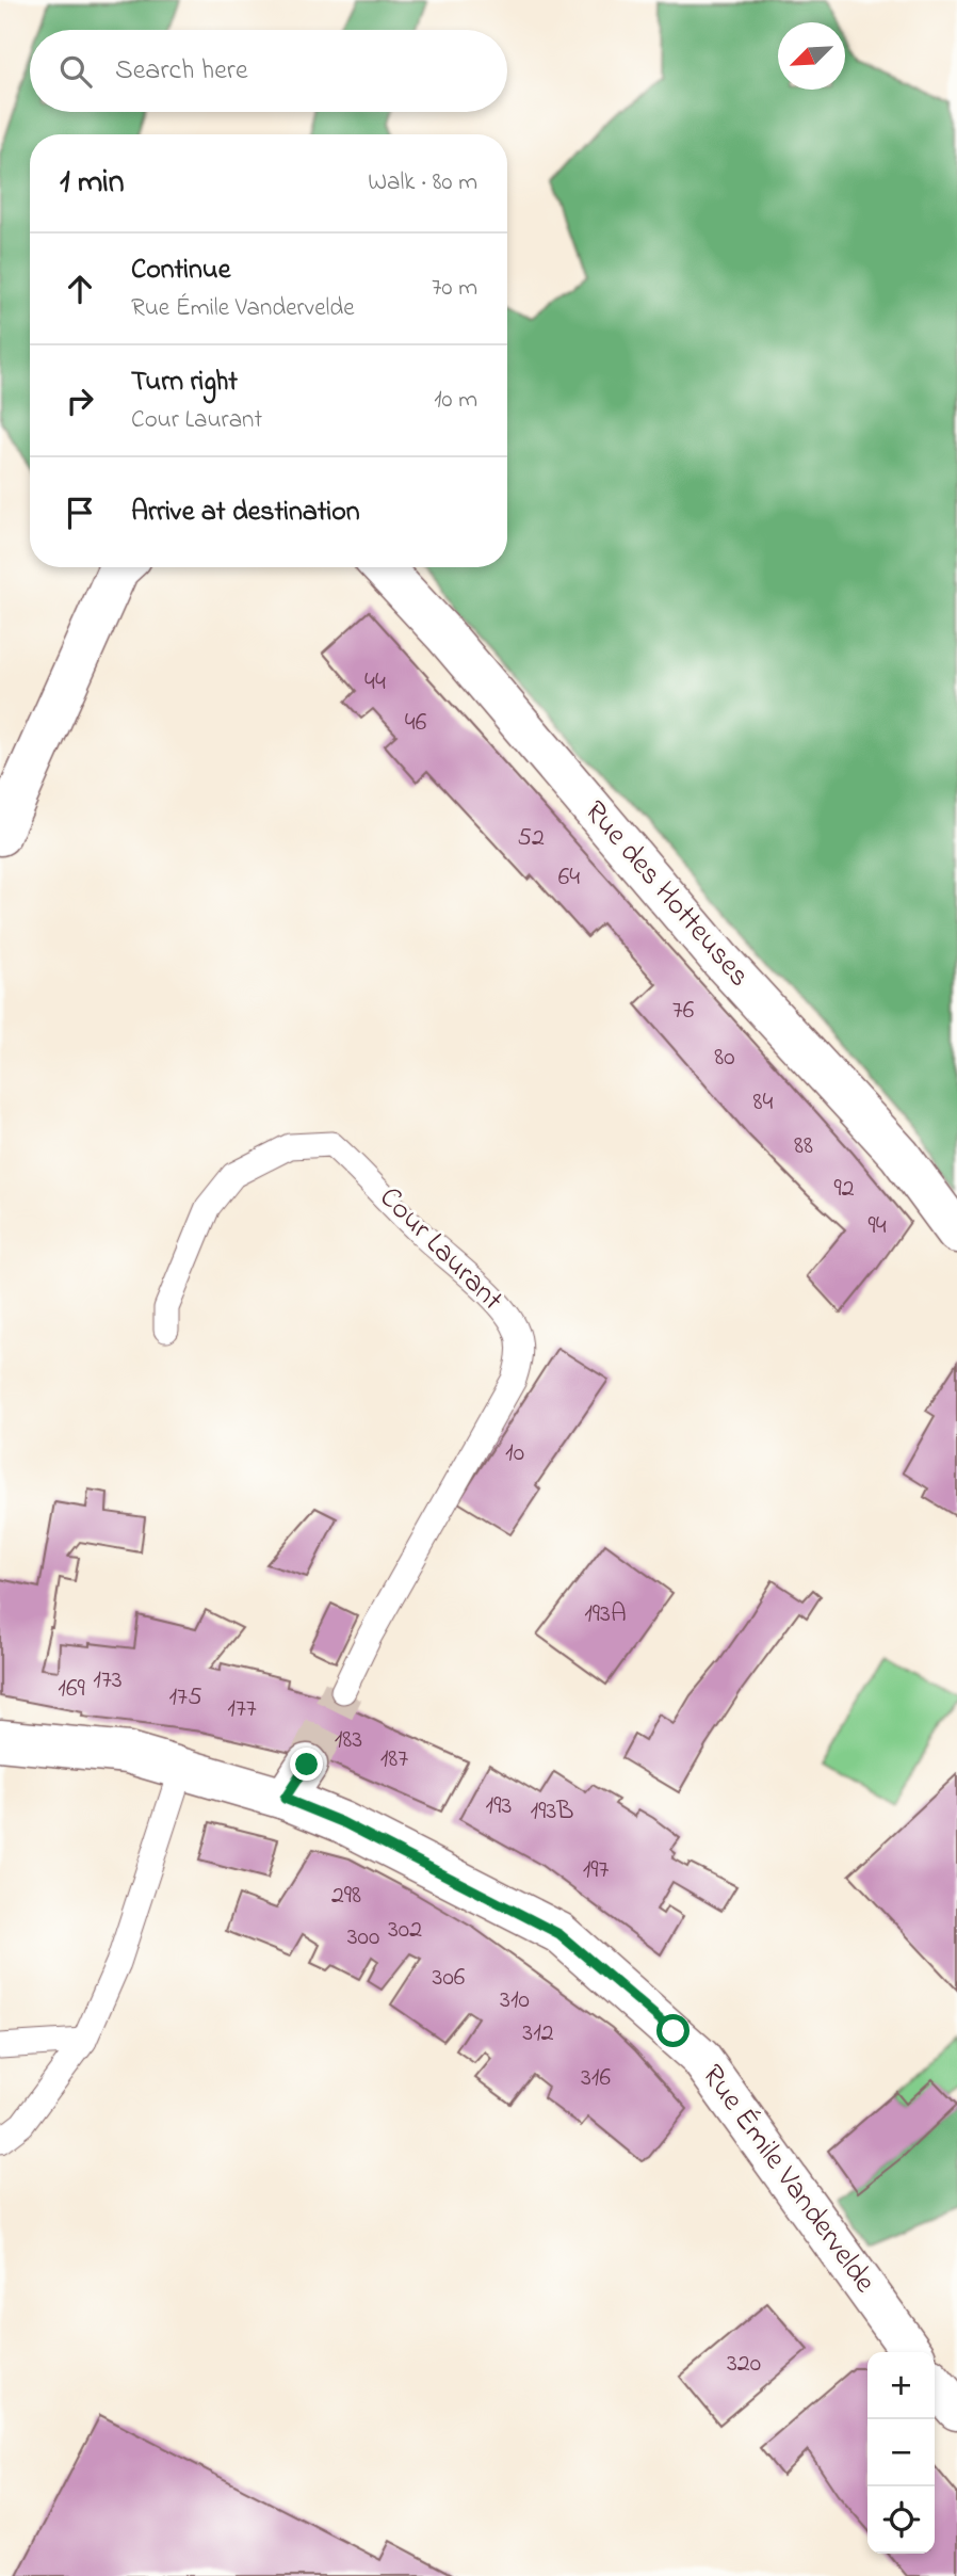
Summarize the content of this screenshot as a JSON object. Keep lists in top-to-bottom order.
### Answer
{
  "streets": {
    "street": ["Rue des Hotteuses", "Rue Émile Vandervelde"],
    "lane": ["Cour Laurant"]
  },
  "house_numbers": [
    "44",
    "46",
    "52",
    "64",
    "76",
    "80",
    "84",
    "88",
    "92",
    "94",
    "10",
    "193A",
    "173",
    "169",
    "175",
    "177",
    "183",
    "187",
    "193",
    "193B",
    "197",
    "298",
    "302",
    "300",
    "306",
    "310",
    "312",
    "316",
    "320"
  ],
  "north": "bottom left",
  "page": {
    "search": "Search here",
    "heading": ["1 min", "Walk · 80 m"],
    "list": [
      ["Continue", "Rue Émile Vandervelde", "70 m"],
      ["Turn right", "Cour Laurant", "10 m"],
      "Arrive at destination"
    ],
    "map_buttons": ["+", "−"]
  }
}
